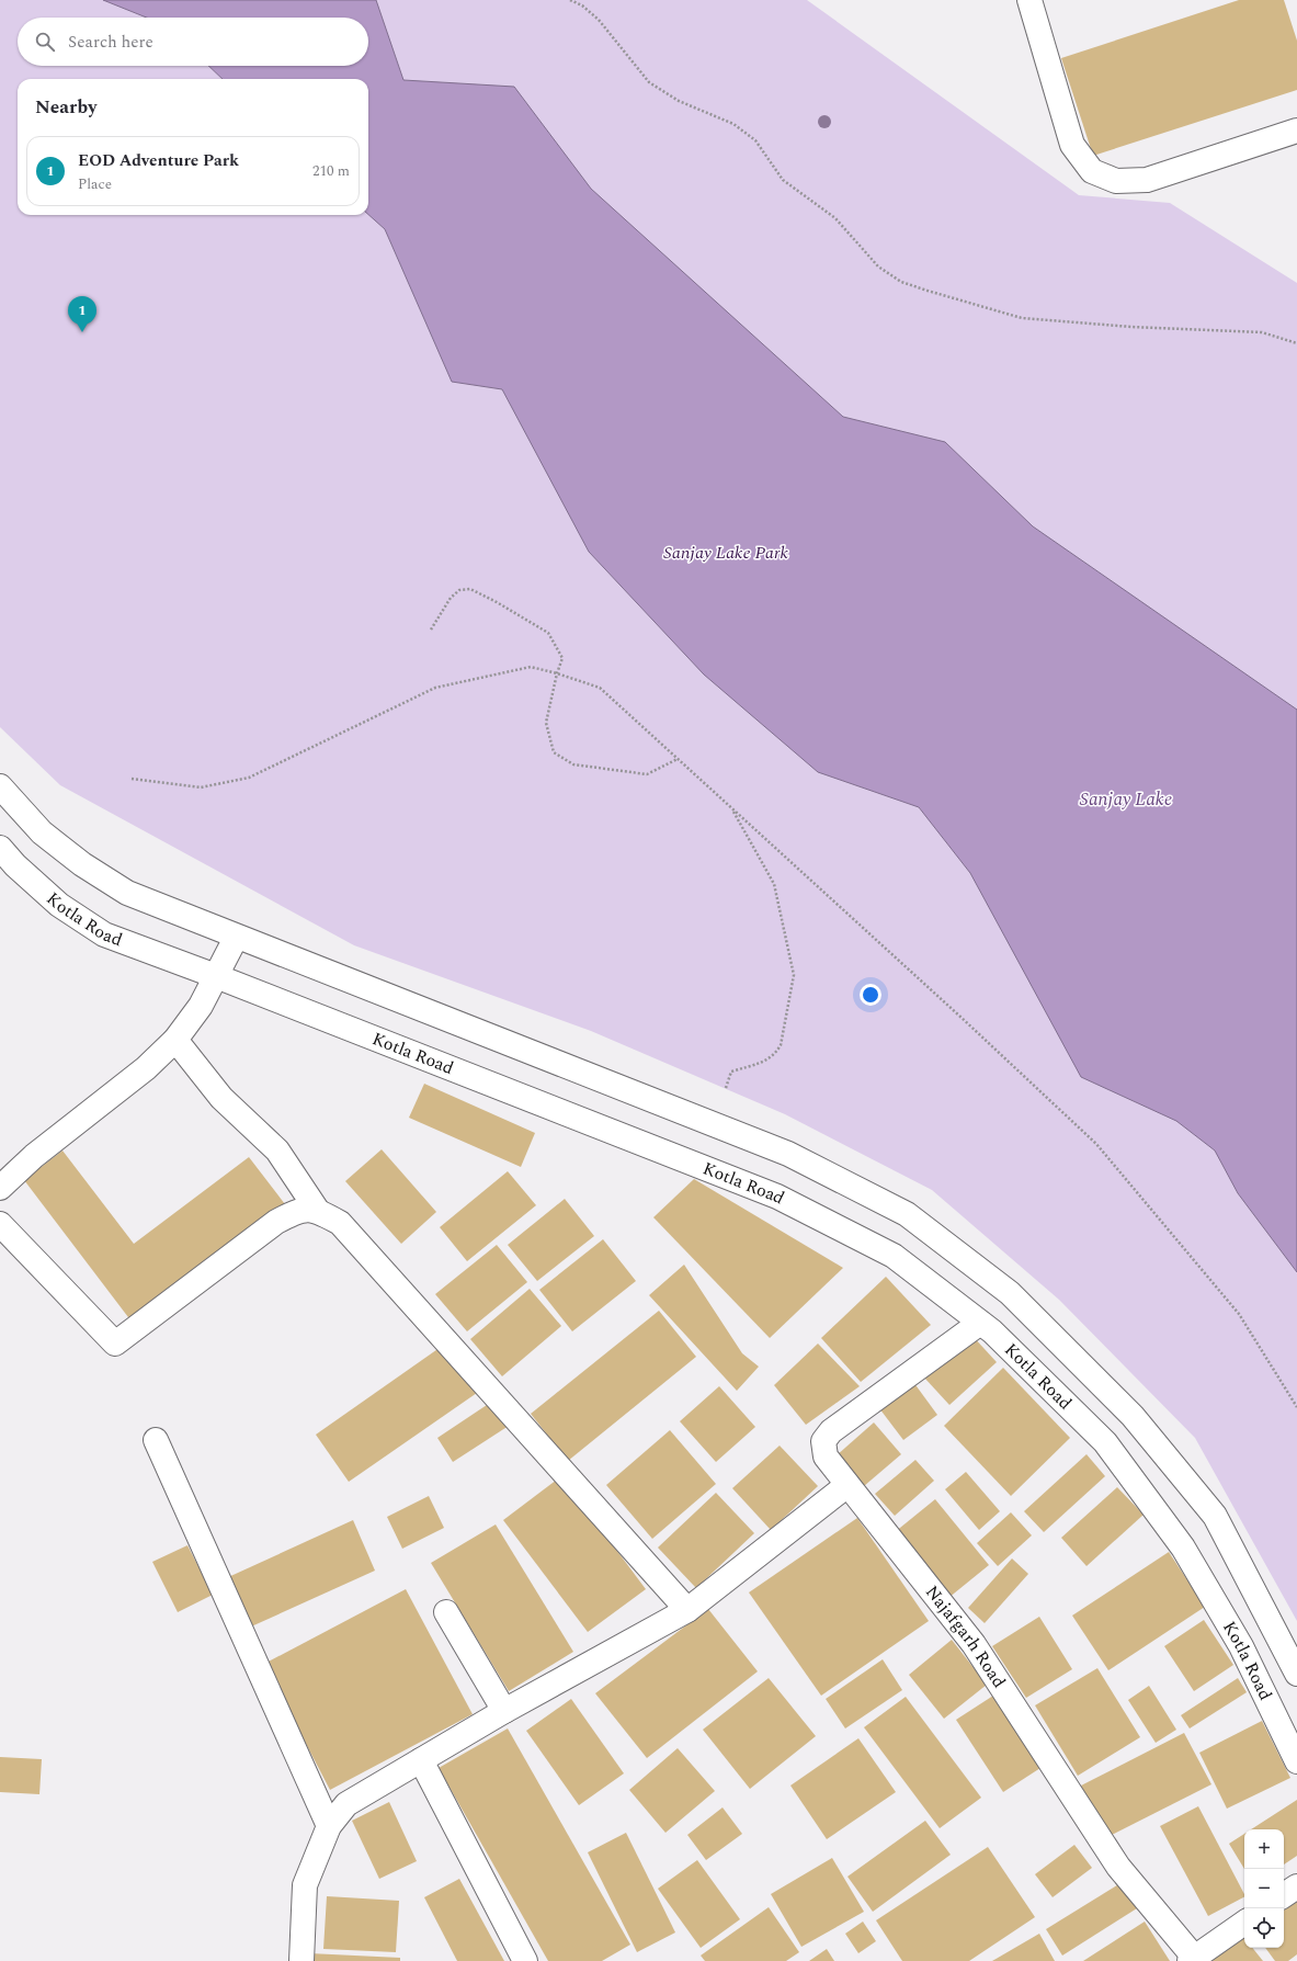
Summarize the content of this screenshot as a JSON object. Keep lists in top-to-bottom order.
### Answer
{
  "streets": {
    "street": ["Kotla Road", "Najafgarh Road"]
  },
  "crossings": [
    ["Kotla Road", "Najafgarh Road"]
  ],
  "water": ["Sanjay Lake"],
  "parks": ["Sanjay Lake Park"],
  "page": {
    "search": "Search here",
    "heading": "Nearby",
    "list": [
      {
        "mark": "1",
        "name": "EOD Adventure Park",
        "note": "Place",
        "value": "210 m"
      }
    ],
    "pins": "1",
    "map_buttons": ["+", "−"]
  }
}
